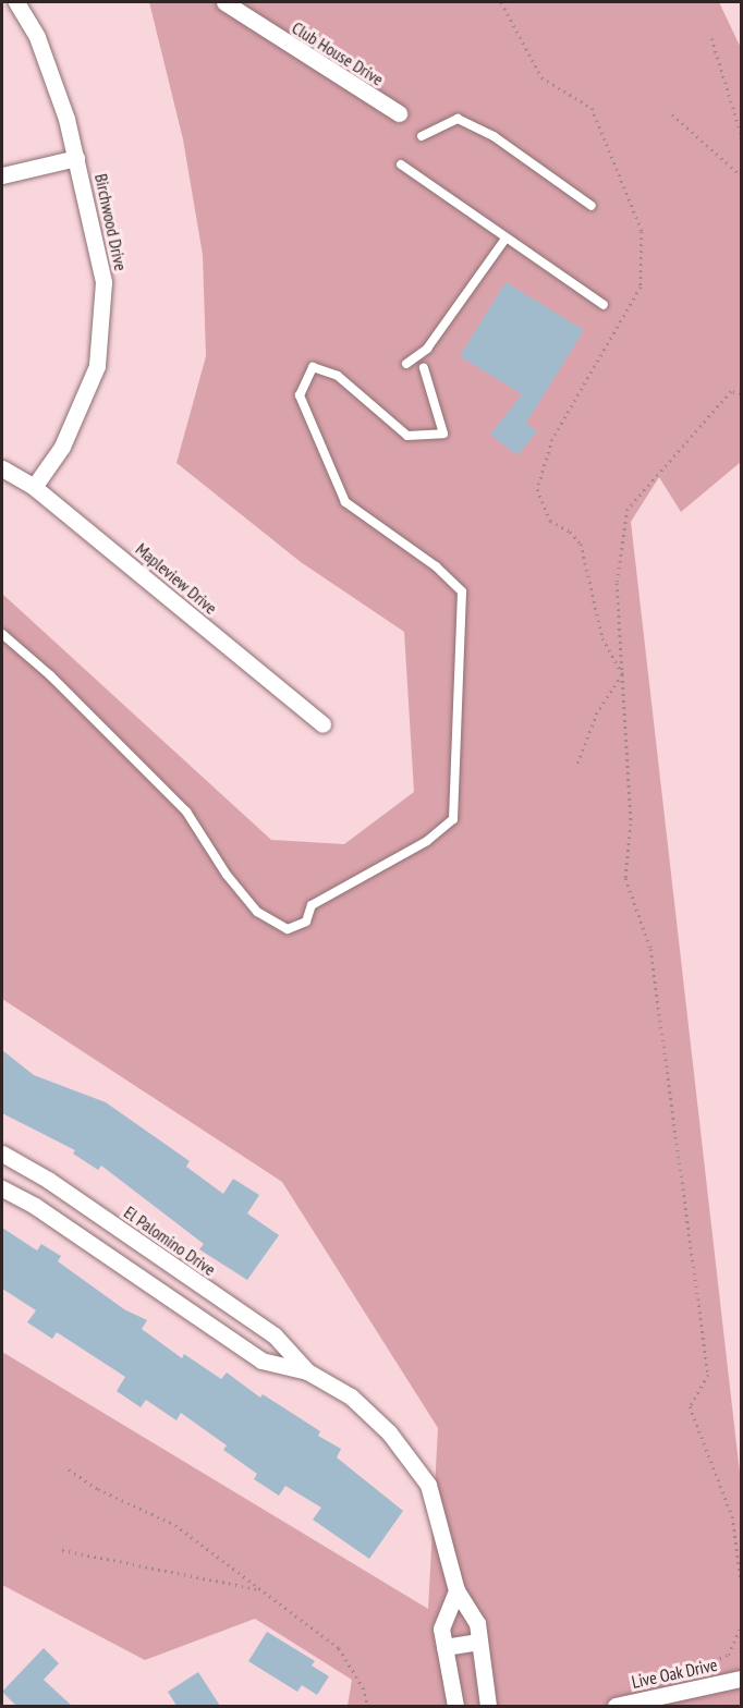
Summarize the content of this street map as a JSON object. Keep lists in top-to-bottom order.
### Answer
{
  "streets": {
    "street": [
      "Club House Drive",
      "Birchwood Drive",
      "Mapleview Drive",
      "El Palomino Drive",
      "Live Oak Drive"
    ]
  },
  "crossings": [
    ["Birchwood Drive", "Mapleview Drive"]
  ]
}
